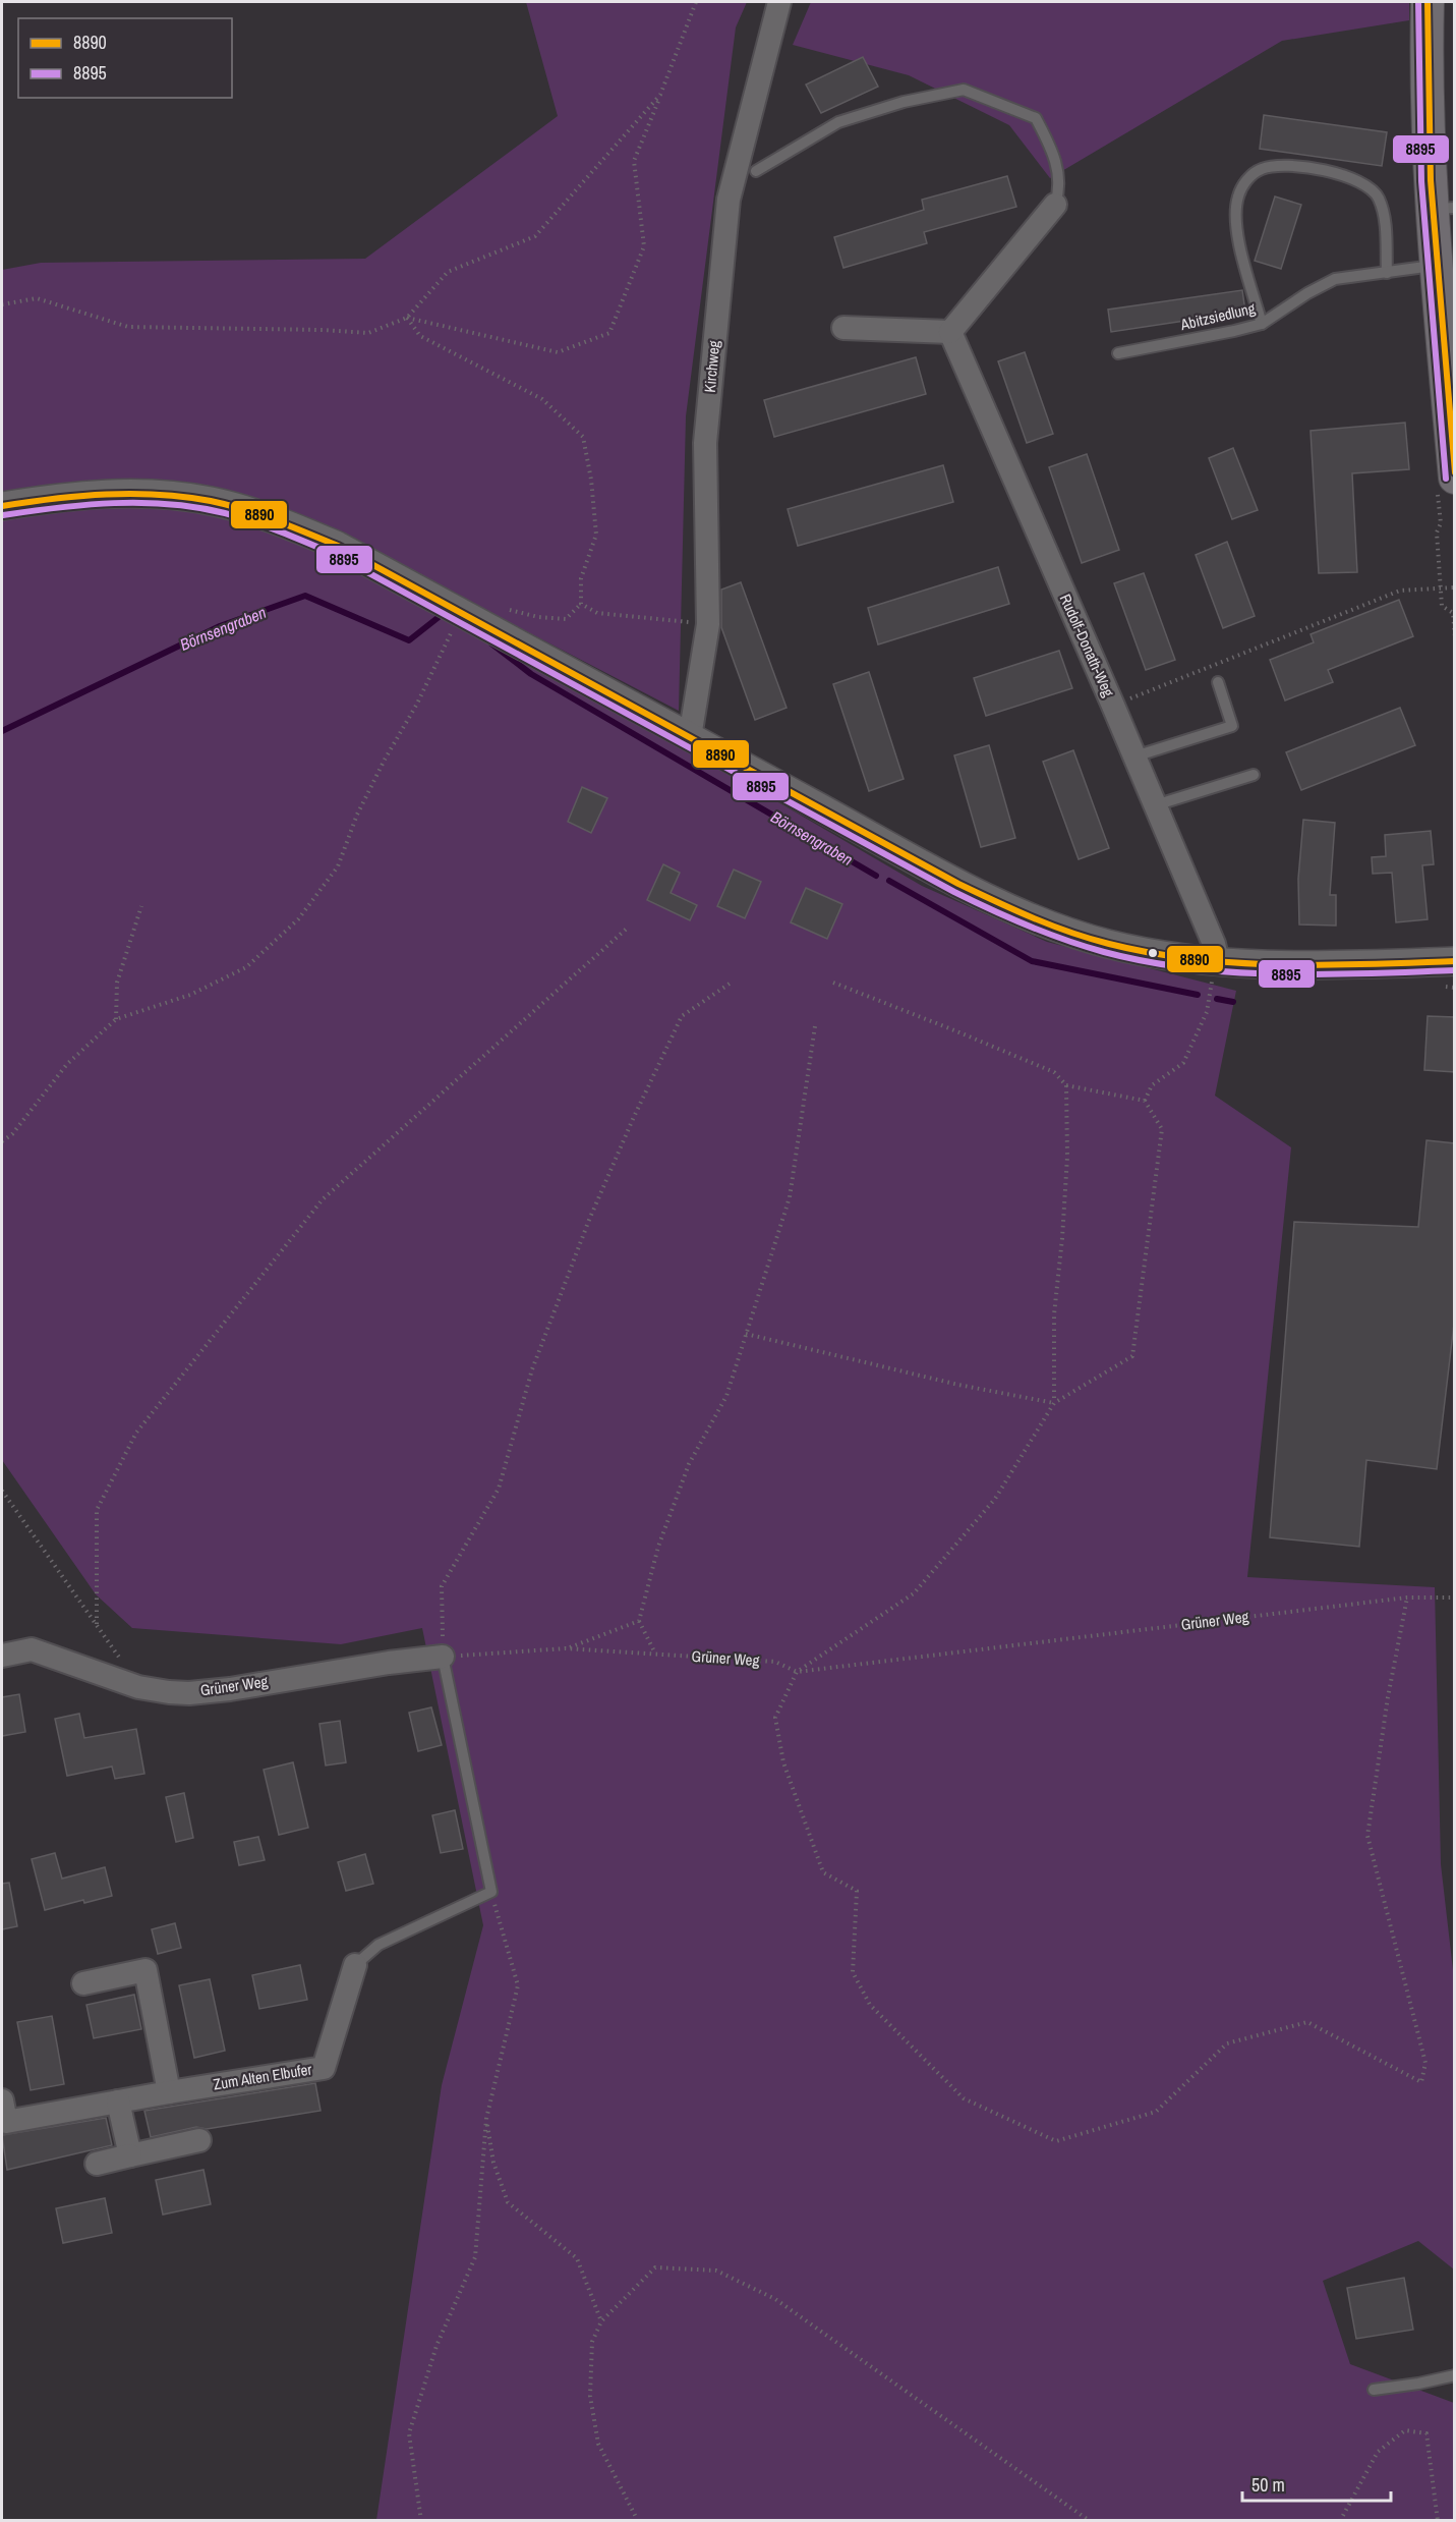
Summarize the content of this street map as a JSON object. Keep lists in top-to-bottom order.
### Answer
{
  "streets": {
    "street": [
      "Kirchweg",
      "Rudolf-Donath-Weg",
      "Grüner Weg",
      "Zum Alten Elbufer"
    ],
    "lane": ["Abitzsiedlung"]
  },
  "water": ["Börnsengraben"],
  "lines": ["transit line 8890", "transit line 8895"],
  "legend": ["8890", "8895"],
  "scale_bar": "50 m"
}
